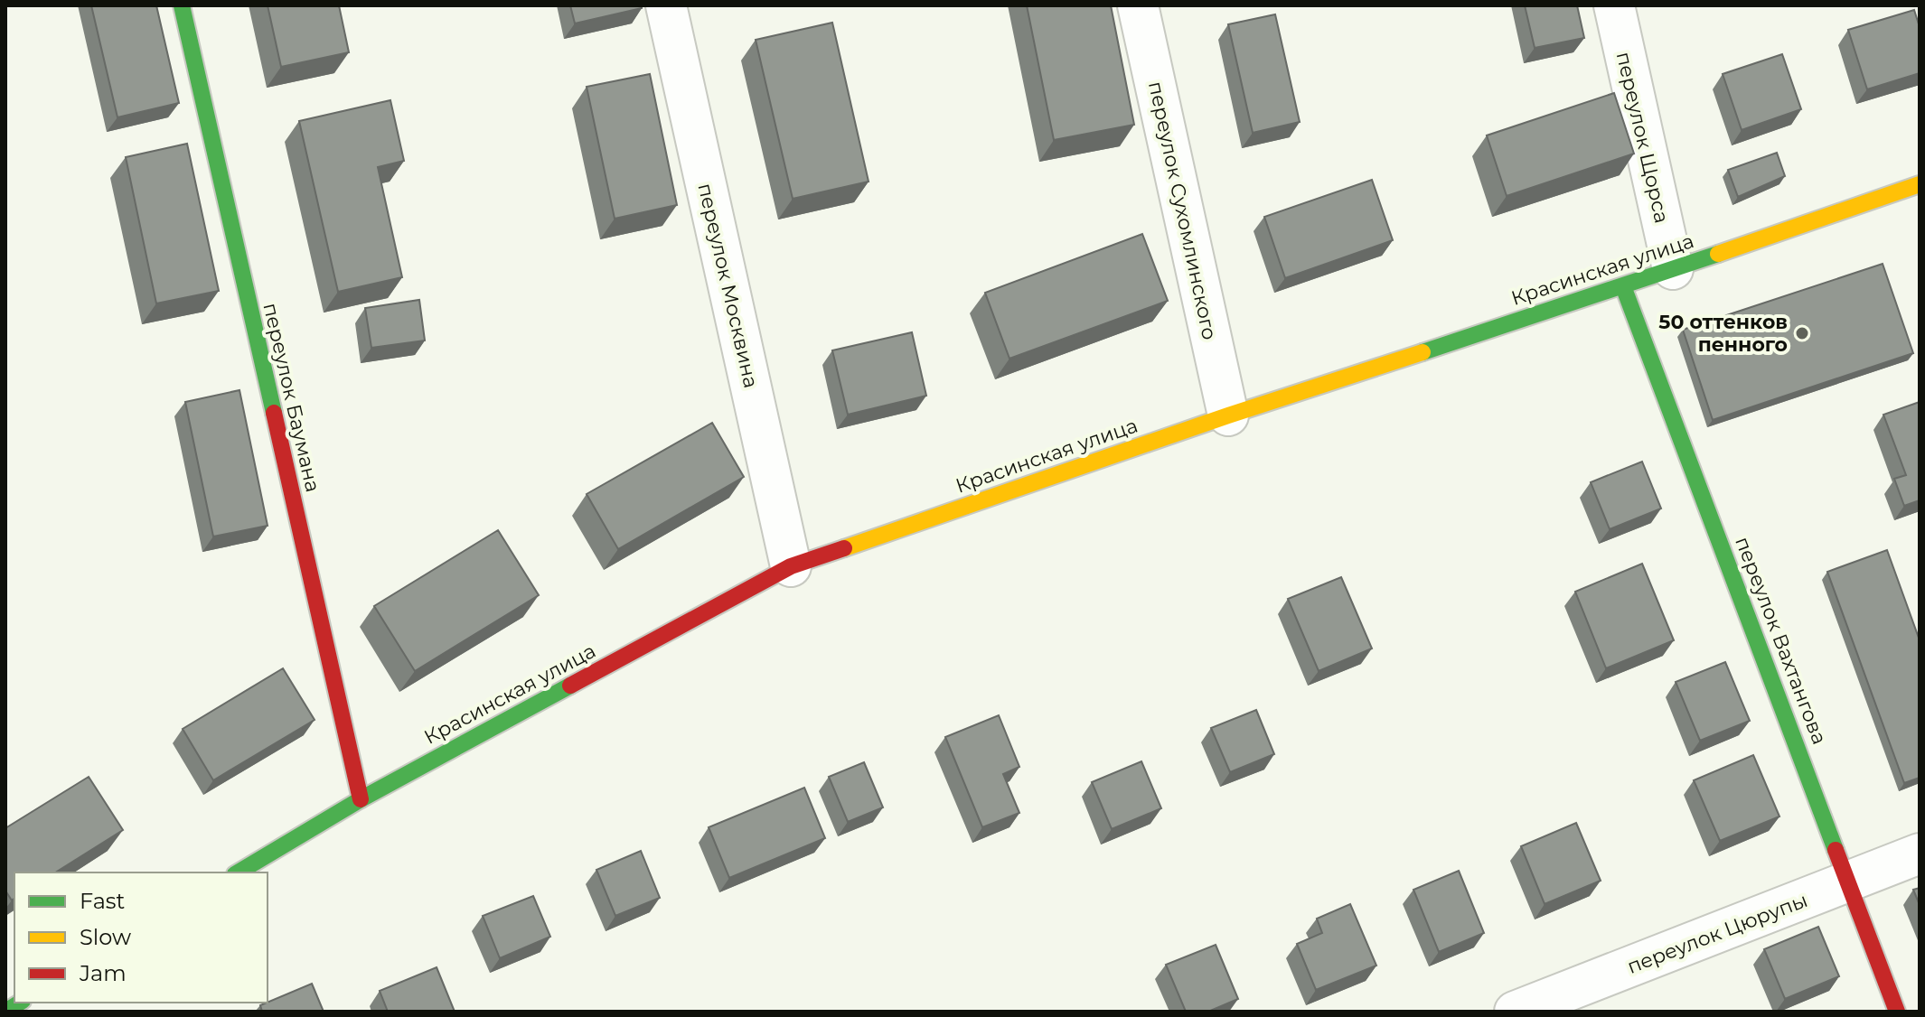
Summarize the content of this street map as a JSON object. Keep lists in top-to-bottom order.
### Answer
{
  "streets": {
    "main road": ["Красинская улица", "переулок Баумана", "переулок Вахтангова"],
    "street": [
      "переулок Щорса",
      "переулок Сухомлинского",
      "переулок Москвина",
      "переулок Цюрупы"
    ]
  },
  "crossings": [
    ["переулок Щорса", "Красинская улица"],
    ["переулок Сухомлинского", "Красинская улица"],
    ["Красинская улица", "переулок Москвина"],
    ["Красинская улица", "переулок Баумана"],
    ["Красинская улица", "переулок Вахтангова"],
    ["переулок Вахтангова", "переулок Цюрупы"]
  ],
  "places": ["50 оттенков пенного"],
  "legend": ["Fast", "Slow", "Jam"]
}
